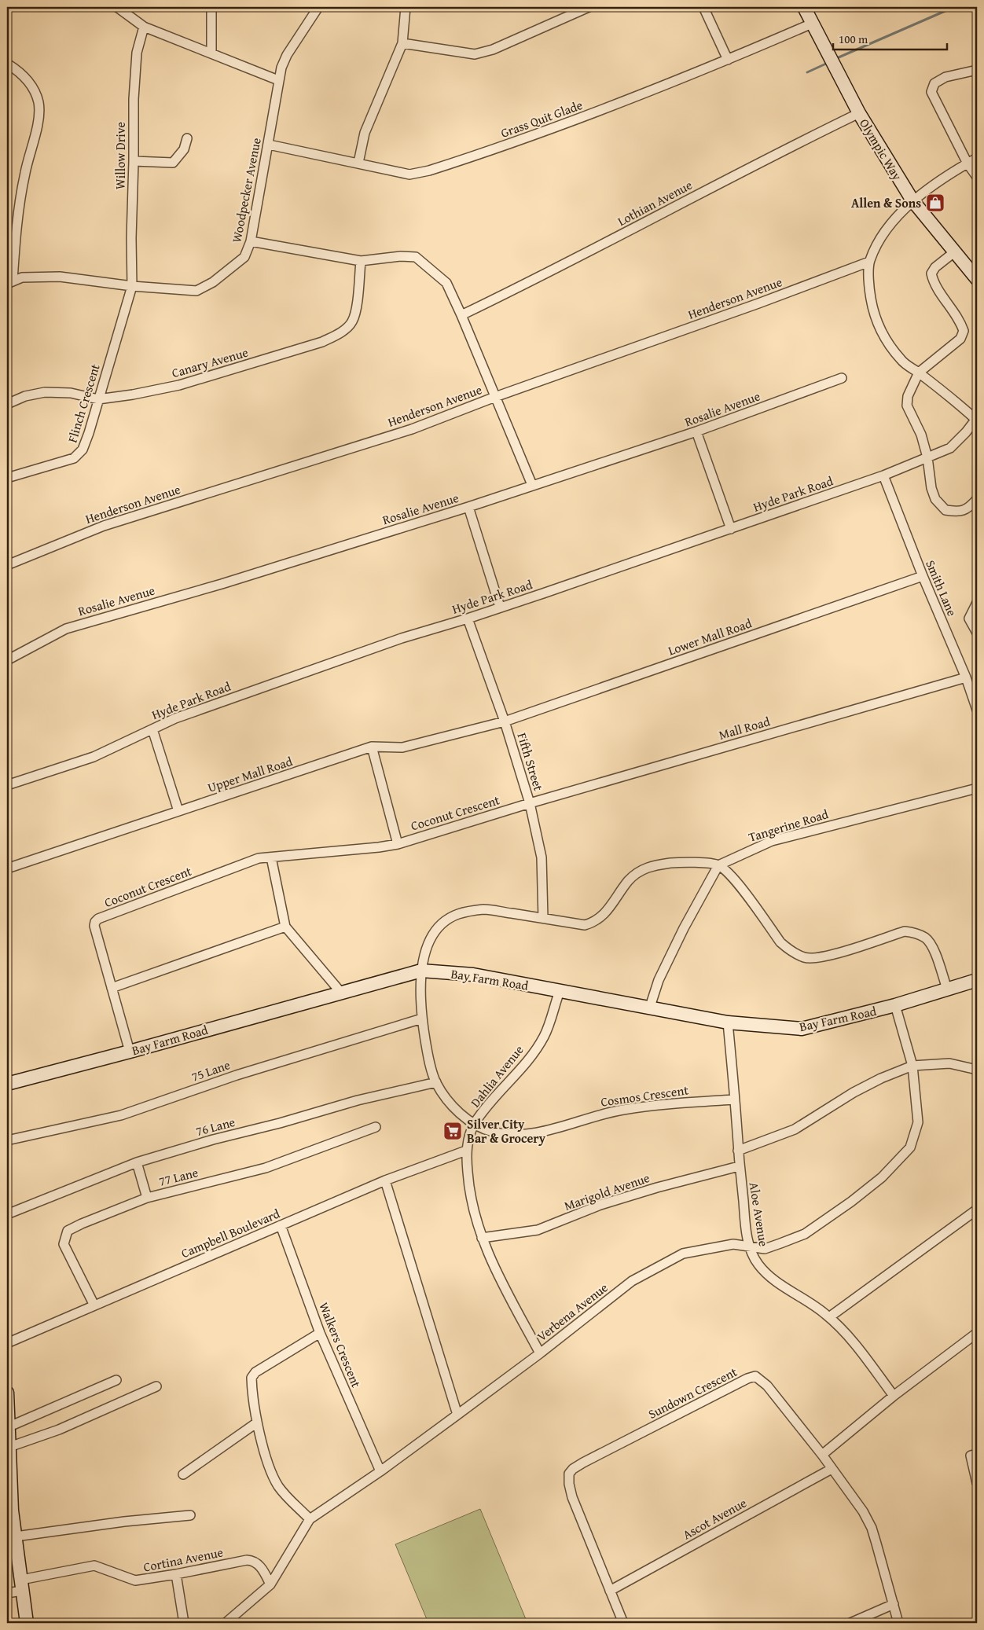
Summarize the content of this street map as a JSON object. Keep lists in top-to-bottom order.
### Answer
{
  "streets": {
    "street": [
      "Grass Quit Glade",
      "Olympic Way",
      "Willow Drive",
      "Woodpecker Avenue",
      "Lothian Avenue",
      "Henderson Avenue",
      "Canary Avenue",
      "Flinch Crescent",
      "Rosalie Avenue",
      "Hyde Park Road",
      "Smith Lane",
      "Lower Mall Road",
      "Mall Road",
      "Fifth Street",
      "Upper Mall Road",
      "Coconut Crescent",
      "Tangerine Road",
      "Bay Farm Road",
      "75 Lane",
      "Dahlia Avenue",
      "Cosmos Crescent",
      "76 Lane",
      "77 Lane",
      "Marigold Avenue",
      "Aloe Avenue",
      "Campbell Boulevard",
      "Verbena Avenue",
      "Walkers Crescent",
      "Sundown Crescent",
      "Ascot Avenue",
      "Cortina Avenue"
    ]
  },
  "crossings": [
    ["Grass Quit Glade", "Olympic Way"],
    ["Grass Quit Glade", "Woodpecker Avenue"],
    ["Olympic Way", "Lothian Avenue"],
    ["Willow Drive", "Woodpecker Avenue"],
    ["Willow Drive", "Flinch Crescent"],
    ["Woodpecker Avenue", "Flinch Crescent"],
    ["Canary Avenue", "Flinch Crescent"],
    ["Hyde Park Road", "Smith Lane"],
    ["Hyde Park Road", "Fifth Street"],
    ["Smith Lane", "Lower Mall Road"],
    ["Smith Lane", "Mall Road"],
    ["Lower Mall Road", "Fifth Street"],
    ["Lower Mall Road", "Upper Mall Road"],
    ["Mall Road", "Fifth Street"],
    ["Mall Road", "Coconut Crescent"],
    ["Fifth Street", "Upper Mall Road"],
    ["Fifth Street", "Coconut Crescent"],
    ["Fifth Street", "Cosmos Crescent"],
    ["Coconut Crescent", "Bay Farm Road"],
    ["Tangerine Road", "Cosmos Crescent"],
    ["Bay Farm Road", "Dahlia Avenue"],
    ["Bay Farm Road", "Cosmos Crescent"],
    ["Bay Farm Road", "Aloe Avenue"],
    ["Bay Farm Road", "Verbena Avenue"],
    ["75 Lane", "Cosmos Crescent"],
    ["Dahlia Avenue", "Cosmos Crescent"],
    ["Dahlia Avenue", "Marigold Avenue"],
    ["Dahlia Avenue", "Campbell Boulevard"],
    ["Dahlia Avenue", "Verbena Avenue"],
    ["Cosmos Crescent", "76 Lane"],
    ["Cosmos Crescent", "Aloe Avenue"],
    ["77 Lane", "Campbell Boulevard"],
    ["Marigold Avenue", "Aloe Avenue"],
    ["Aloe Avenue", "Verbena Avenue"],
    ["Campbell Boulevard", "Walkers Crescent"],
    ["Verbena Avenue", "Walkers Crescent"],
    ["Verbena Avenue", "Cortina Avenue"],
    ["Sundown Crescent", "Ascot Avenue"]
  ],
  "places": {
    "shop": ["Allen & Sons"],
    "supermarket": ["Silver City Bar & Grocery"]
  },
  "scale_bar": "100 m"
}
